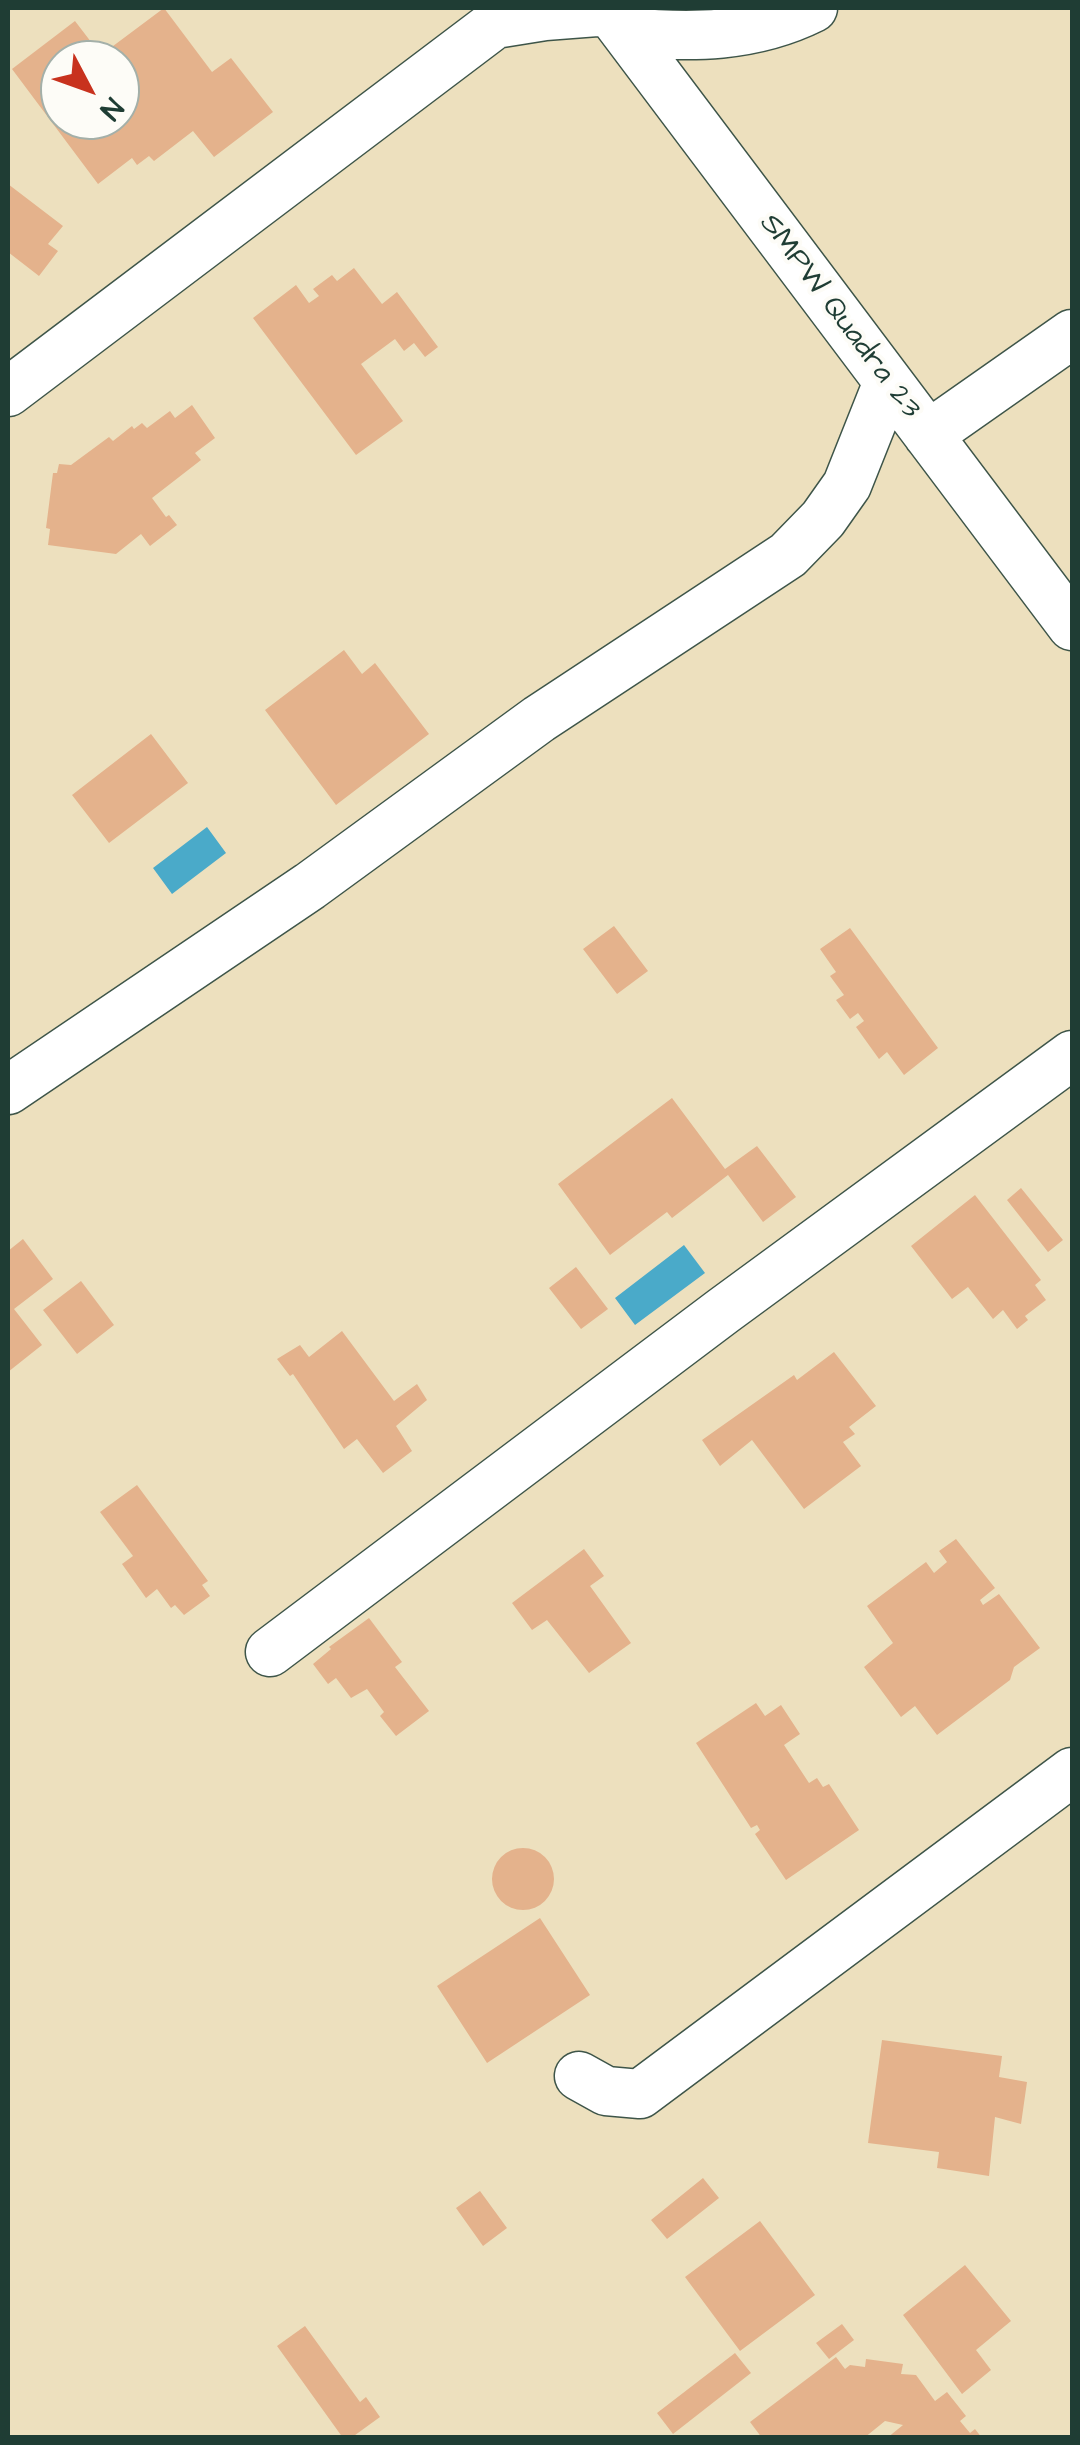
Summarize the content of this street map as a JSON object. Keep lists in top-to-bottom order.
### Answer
{
  "streets": {
    "street": ["SMPW Quadra 23"]
  },
  "north": "bottom right"
}
